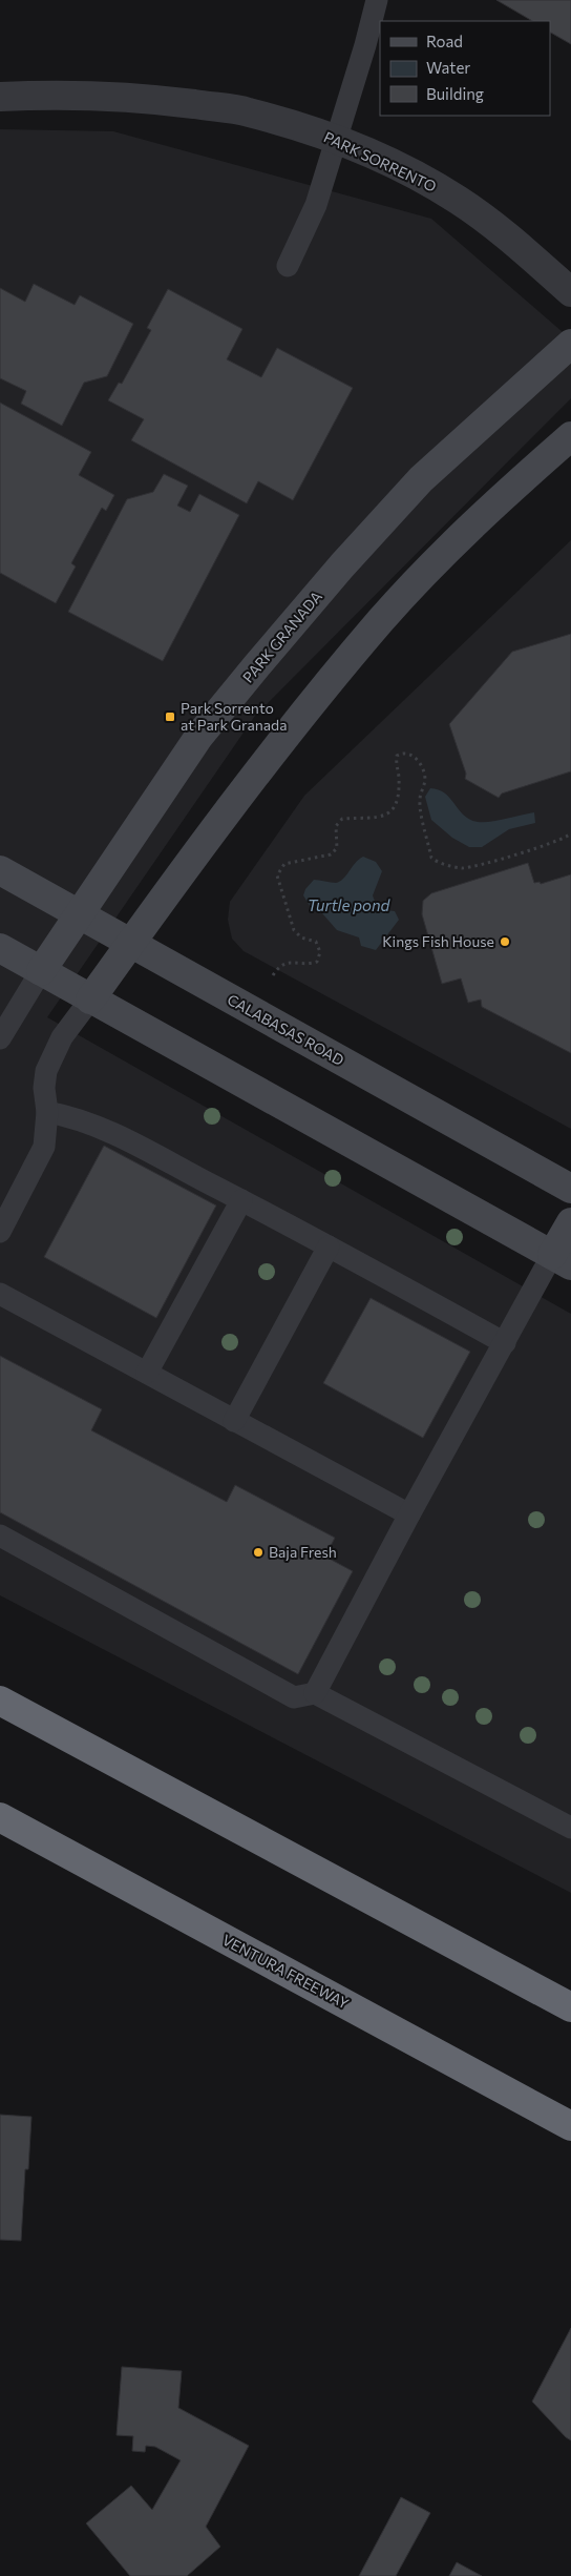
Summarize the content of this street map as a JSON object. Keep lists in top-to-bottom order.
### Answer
{
  "streets": {
    "highway": ["VENTURA FREEWAY"],
    "street": ["PARK SORRENTO", "PARK GRANADA", "CALABASAS ROAD"]
  },
  "crossings": [
    ["PARK GRANADA", "CALABASAS ROAD"]
  ],
  "water": ["Turtle pond"],
  "places": {
    "transit": ["Park Sorrento at Park Granada"],
    "other": ["Kings Fish House", "Baja Fresh"]
  },
  "legend": ["Road", "Water", "Building"]
}
